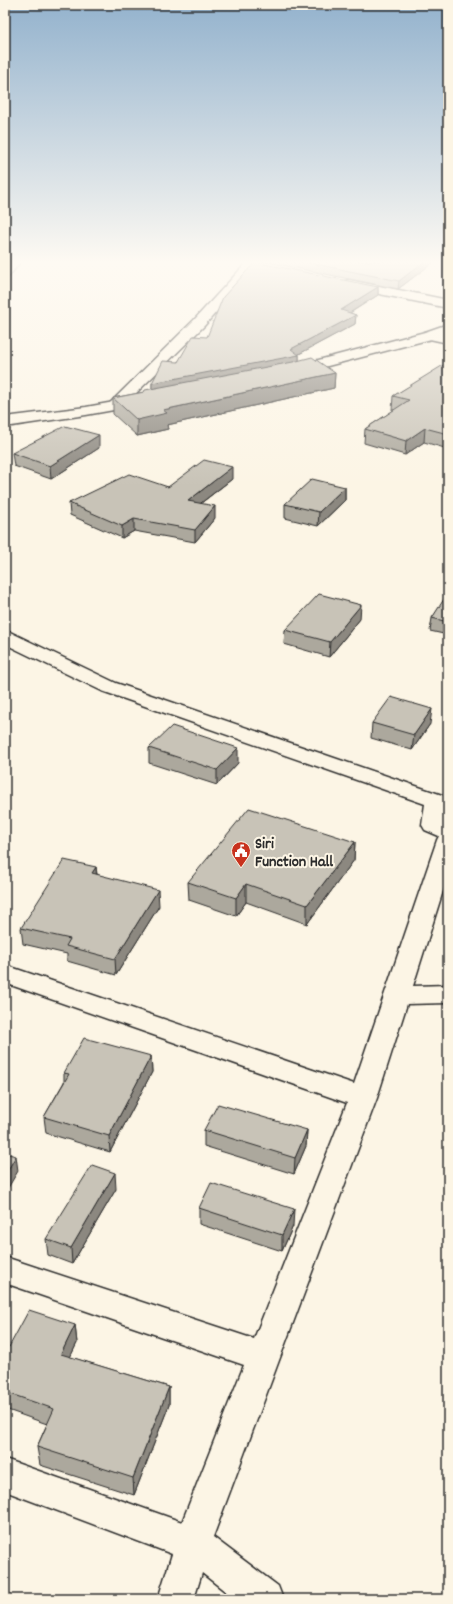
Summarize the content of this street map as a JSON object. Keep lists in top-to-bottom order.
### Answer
{
  "places": {
    "public building": ["Siri Function Hall"]
  }
}
